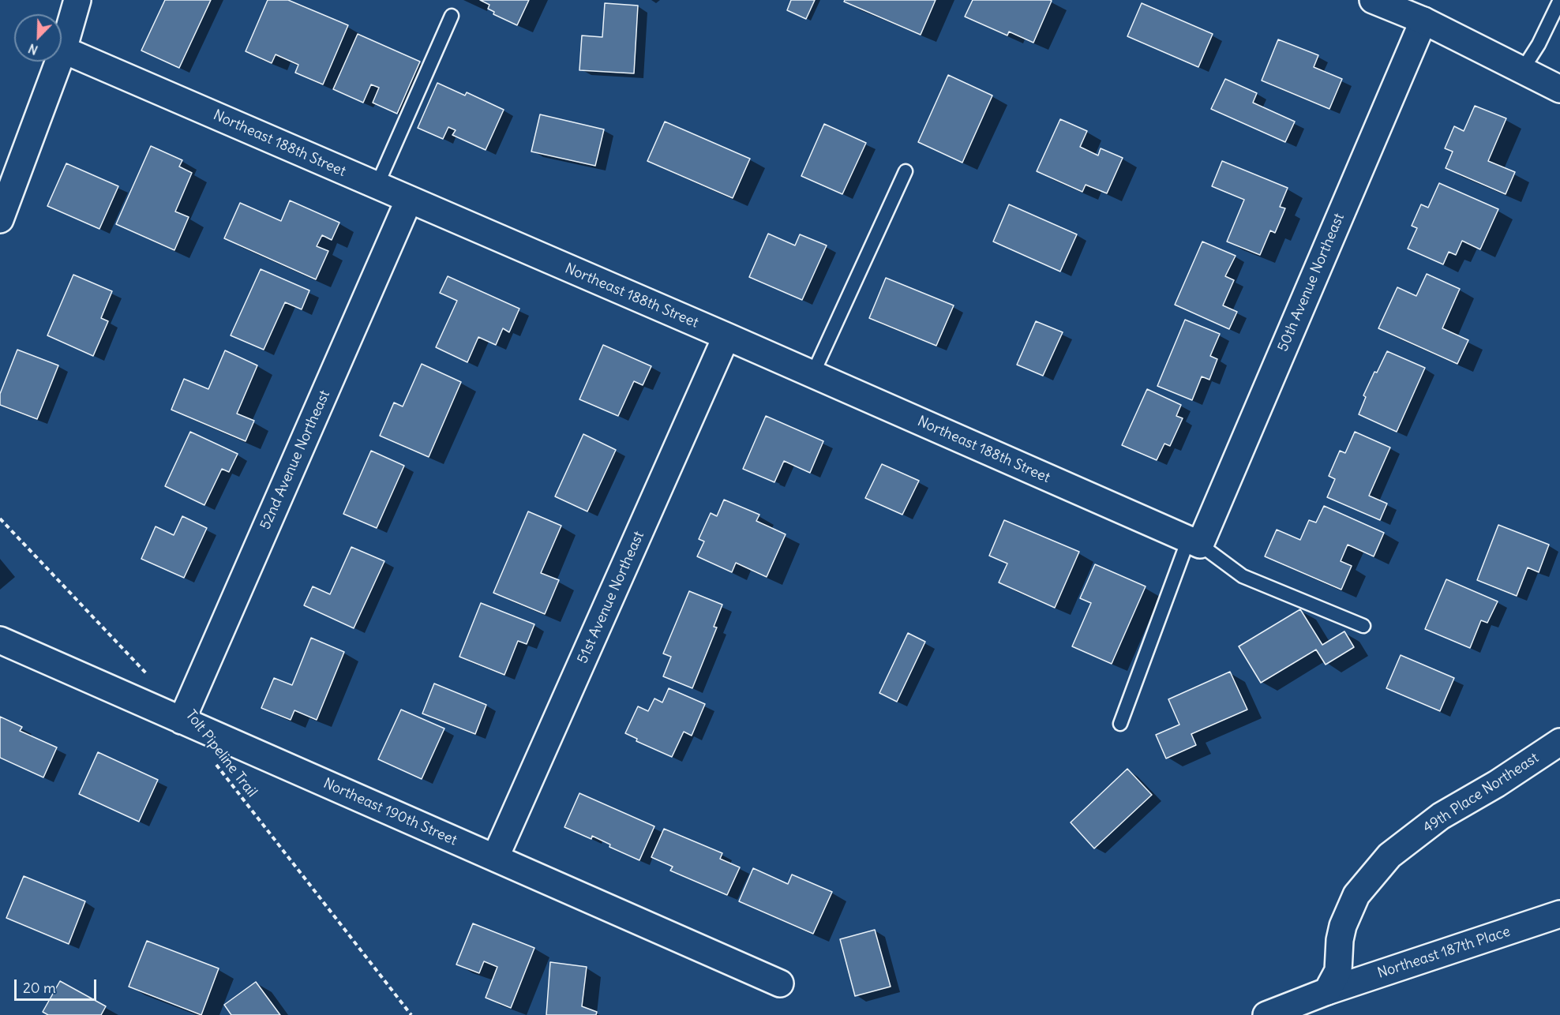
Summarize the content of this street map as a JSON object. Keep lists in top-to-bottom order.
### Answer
{
  "streets": {
    "street": [
      "Northeast 188th Street",
      "50th Avenue Northeast",
      "52nd Avenue Northeast",
      "51st Avenue Northeast",
      "49th Place Northeast",
      "Northeast 190th Street",
      "Northeast 187th Place"
    ],
    "path": ["Tolt Pipeline Trail"]
  },
  "crossings": [
    ["Northeast 188th Street", "50th Avenue Northeast"],
    ["Northeast 188th Street", "52nd Avenue Northeast"],
    ["Northeast 188th Street", "51st Avenue Northeast"],
    ["52nd Avenue Northeast", "Northeast 190th Street"],
    ["51st Avenue Northeast", "Northeast 190th Street"],
    ["49th Place Northeast", "Northeast 187th Place"]
  ],
  "scale_bar": "20 m",
  "north": "bottom left"
}
